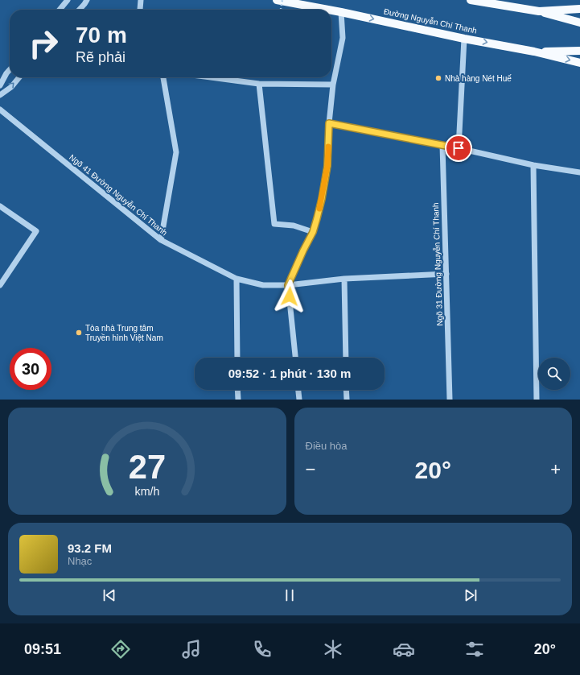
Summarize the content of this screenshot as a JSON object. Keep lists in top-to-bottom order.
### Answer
{
  "streets": {
    "main road": ["Đường Nguyễn Chí Thanh"],
    "street": ["Ngõ 41 Đường Nguyễn Chí Thanh", "Ngõ 31 Đường Nguyễn Chí Thanh"]
  },
  "crossings": [
    ["Ngõ 41 Đường Nguyễn Chí Thanh", "Ngõ 31 Đường Nguyễn Chí Thanh"]
  ],
  "places": ["Nhà hàng Nét Huế", "Tòa nhà Trung tâm Truyền hình Việt Nam"],
  "page": {
    "turn": ["70 m", "Rẽ phải"],
    "limit": "30",
    "trip": "09:52 · 1 phút · 130 m",
    "tile": "Điều hòa",
    "heat": ["−", "20°", "+"],
    "song": ["93.2 FM", "Nhạc"],
    "tabs": ["09:51", "20°"],
    "gauge": ["27", "km/h"]
  }
}
